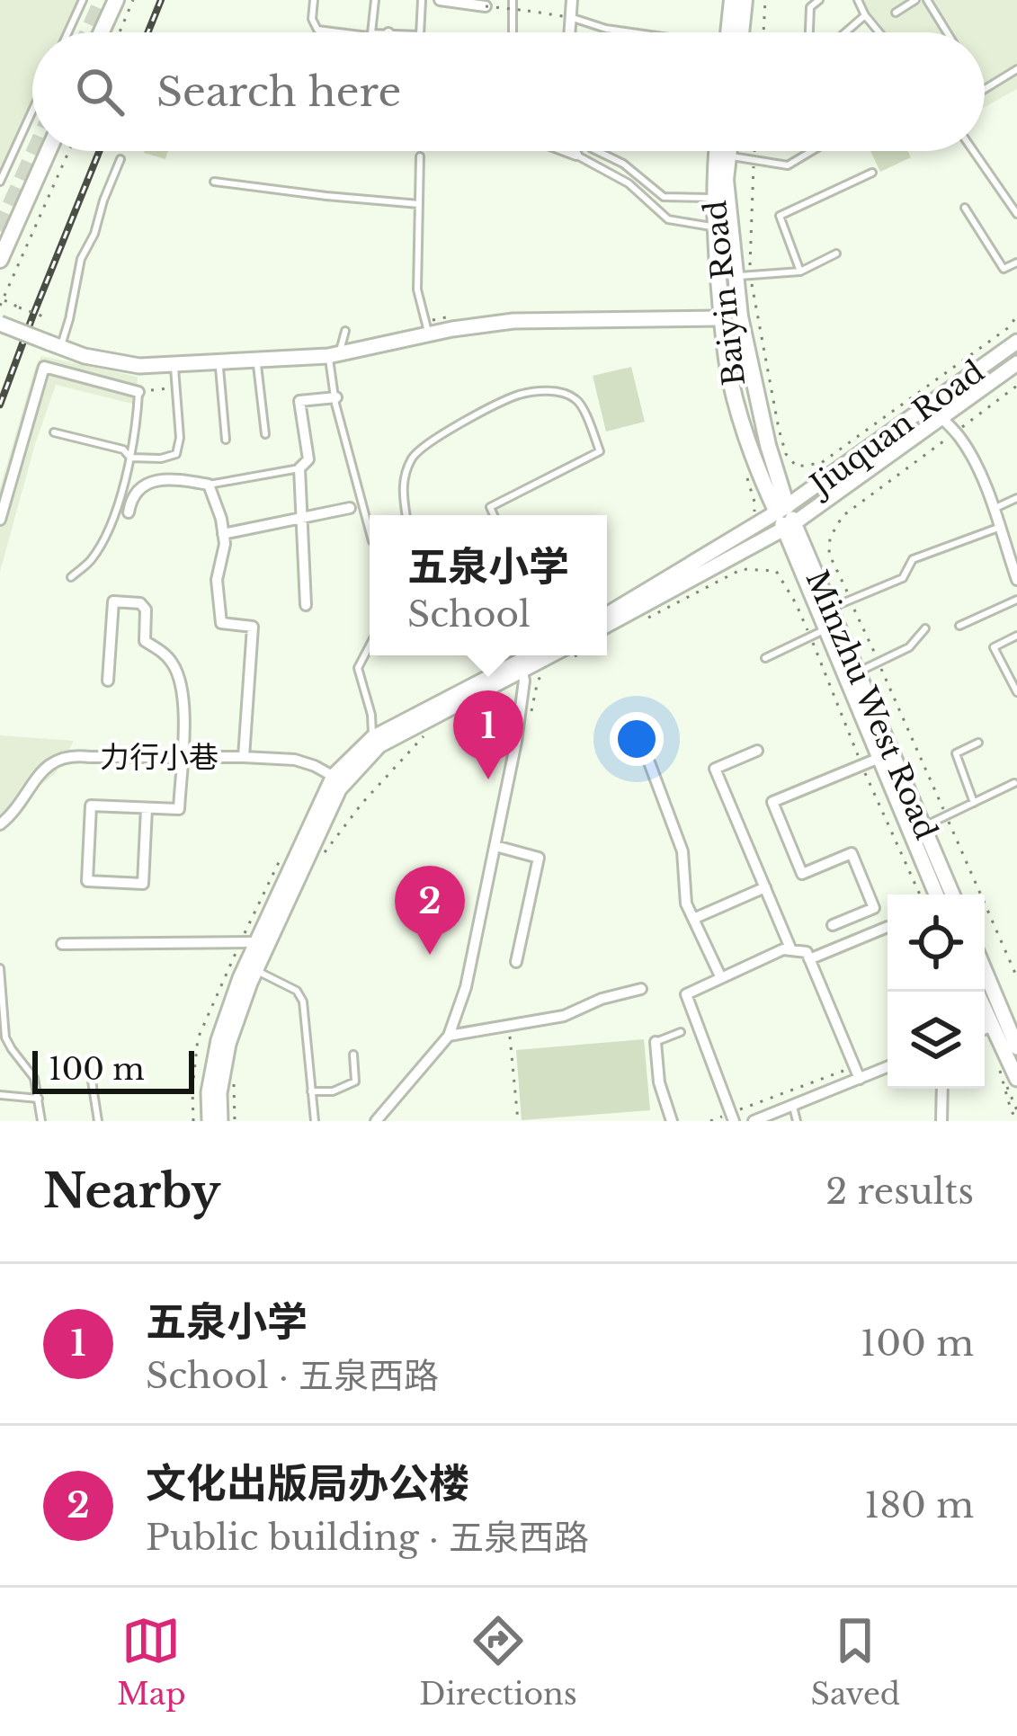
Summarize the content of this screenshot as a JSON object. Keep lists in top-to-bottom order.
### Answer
{
  "streets": {
    "main road": ["Baiyin Road", "Jiuquan Road", "Minzhu West Road"],
    "street": ["力行小巷"]
  },
  "crossings": [
    ["Baiyin Road", "Jiuquan Road"],
    ["Baiyin Road", "Minzhu West Road"],
    ["Jiuquan Road", "Minzhu West Road"]
  ],
  "scale_bar": "100 m",
  "page": {
    "search": "Search here",
    "popup": ["五泉小学", "School"],
    "pins": ["1", "2"],
    "scale": "100 m",
    "heading": ["Nearby", "2 results"],
    "list": [
      {
        "mark": "1",
        "name": "五泉小学",
        "note": "School · 五泉西路",
        "value": "100 m"
      },
      {
        "mark": "2",
        "name": "文化出版局办公楼",
        "note": "Public building · 五泉西路",
        "value": "180 m"
      }
    ],
    "nav": ["Map", "Directions", "Saved"]
  }
}
